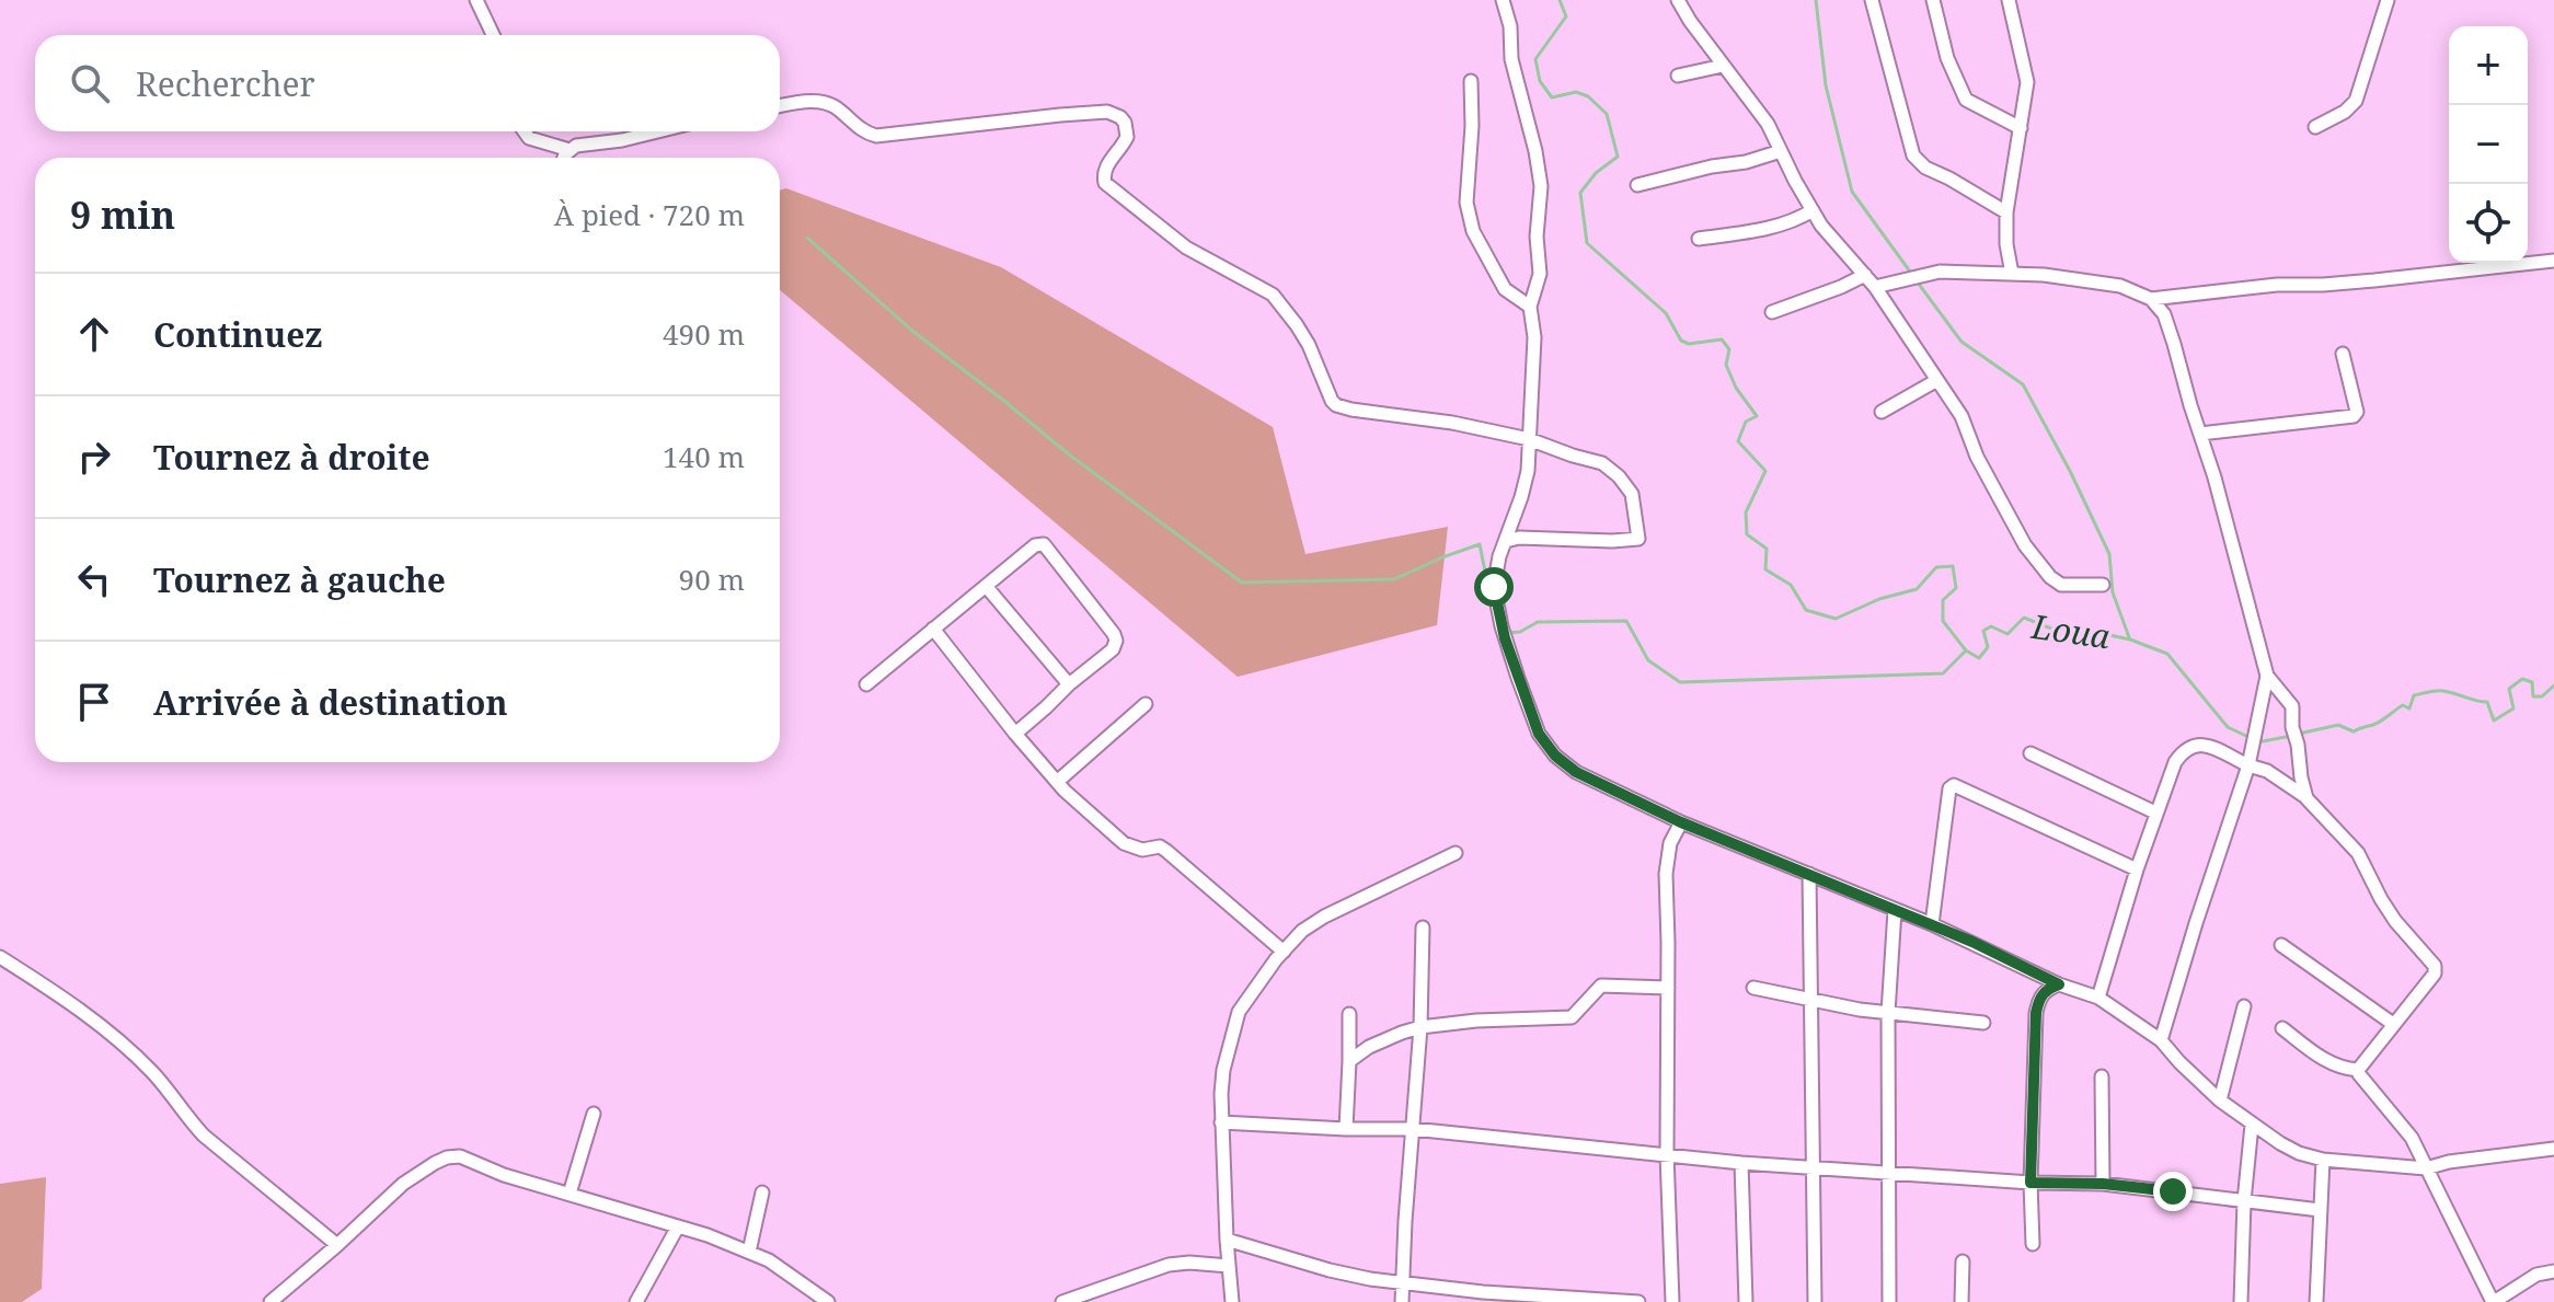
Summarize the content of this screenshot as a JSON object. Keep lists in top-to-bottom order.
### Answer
{
  "water": ["Loua"],
  "page": {
    "map_buttons": ["+", "−"],
    "search": "Rechercher",
    "heading": ["9 min", "À pied · 720 m"],
    "list": [
      ["Continuez", "490 m"],
      ["Tournez à droite", "140 m"],
      ["Tournez à gauche", "90 m"],
      "Arrivée à destination"
    ]
  }
}
